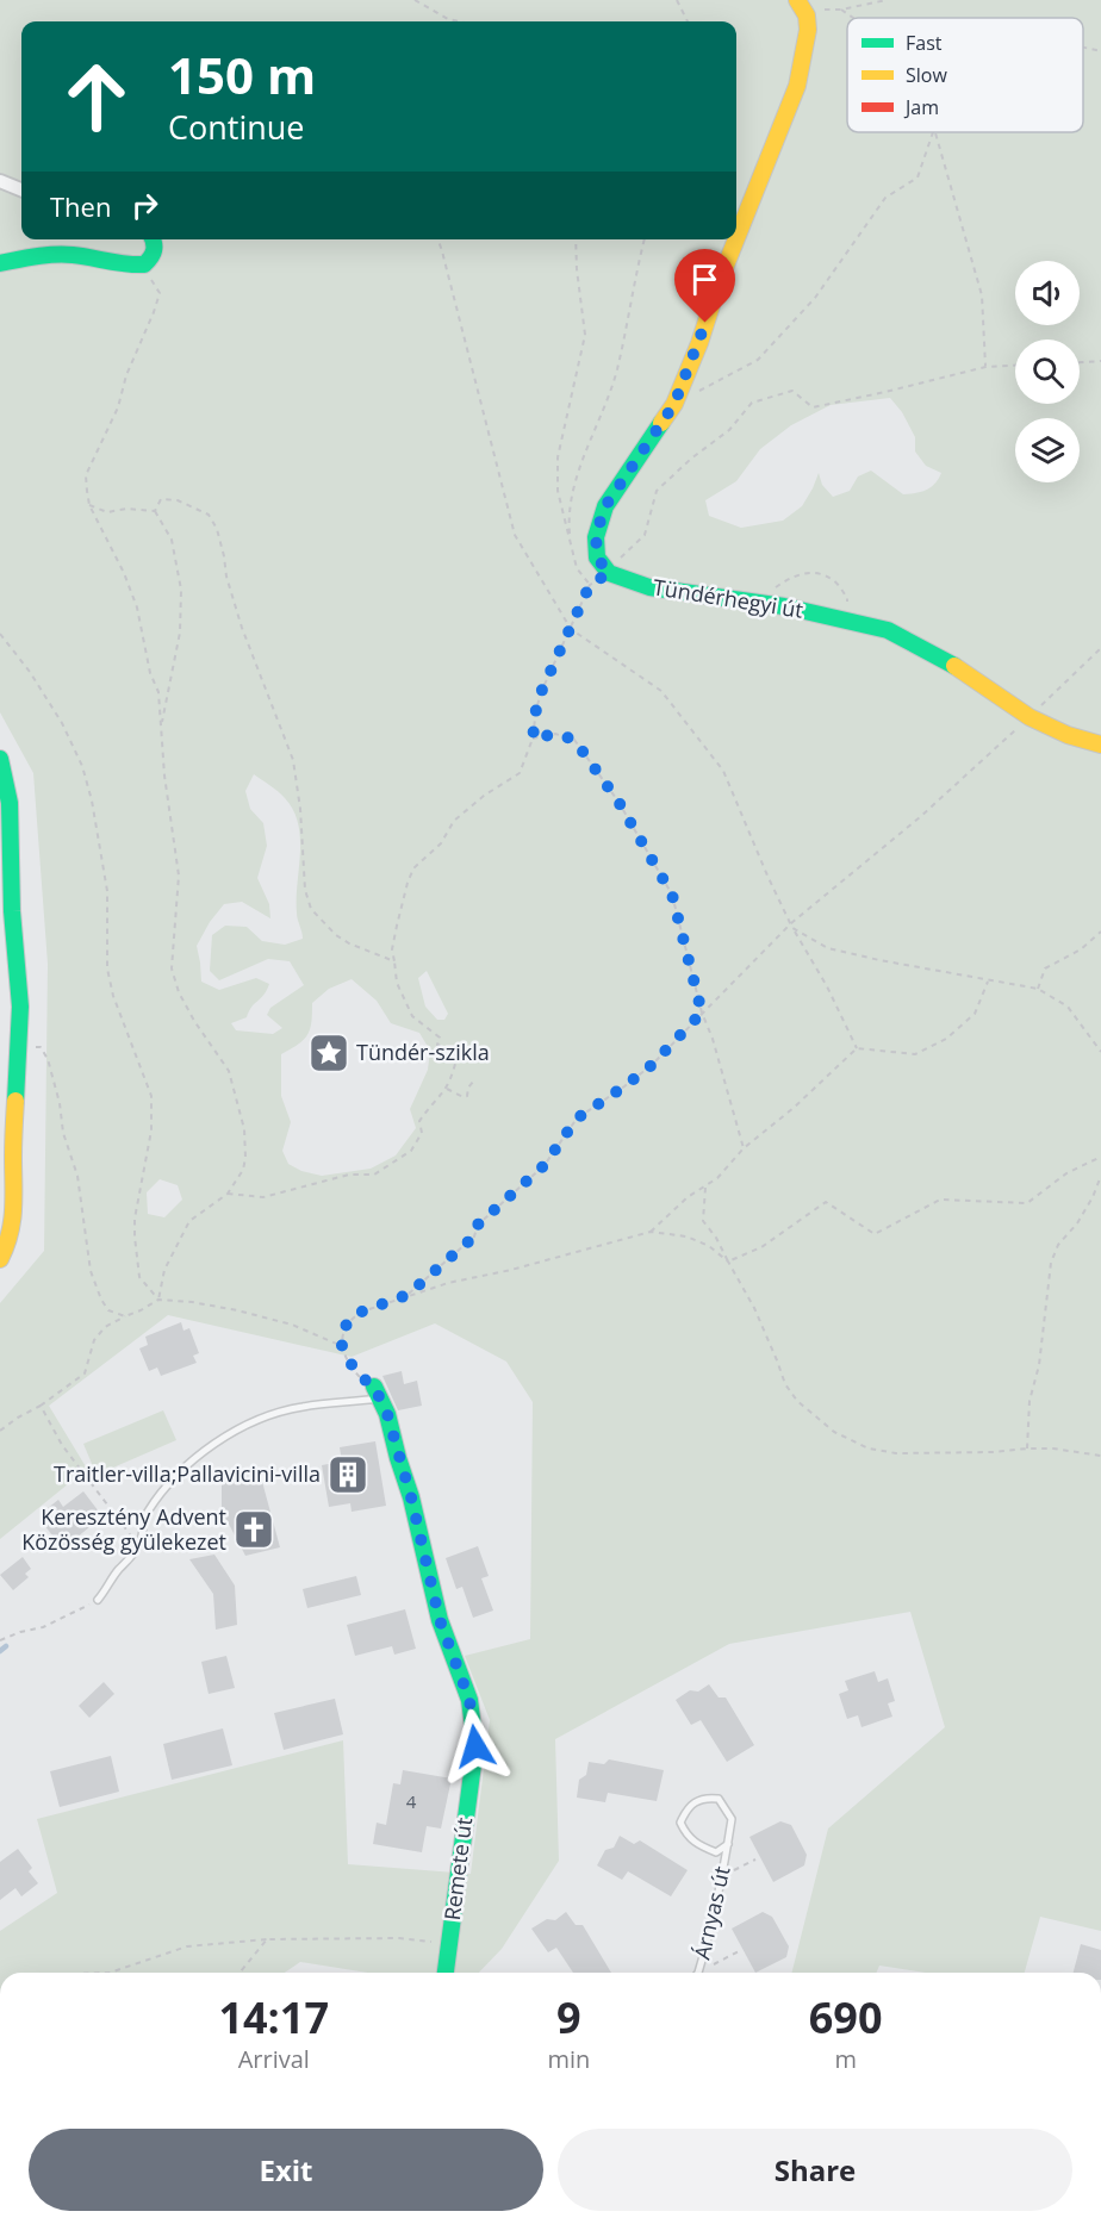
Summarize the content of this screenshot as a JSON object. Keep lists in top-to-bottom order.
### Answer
{
  "streets": {
    "street": ["Tündérhegyi út", "Remete út"],
    "lane": ["Árnyas út"]
  },
  "places": {
    "place": ["Tündér-szikla"],
    "building": ["Traitler-villa;Pallavicini-villa"],
    "church": ["Keresztény Advent Közösség gyülekezet"]
  },
  "house_numbers": ["4"],
  "legend": ["Fast", "Slow", "Jam"],
  "page": {
    "turn": ["150 m", "Continue"],
    "then": "Then",
    "eta": [
      "14:17",
      "Arrival",
      "9",
      "min",
      "690",
      "m"
    ],
    "buttons": ["Exit", "Share"]
  }
}
